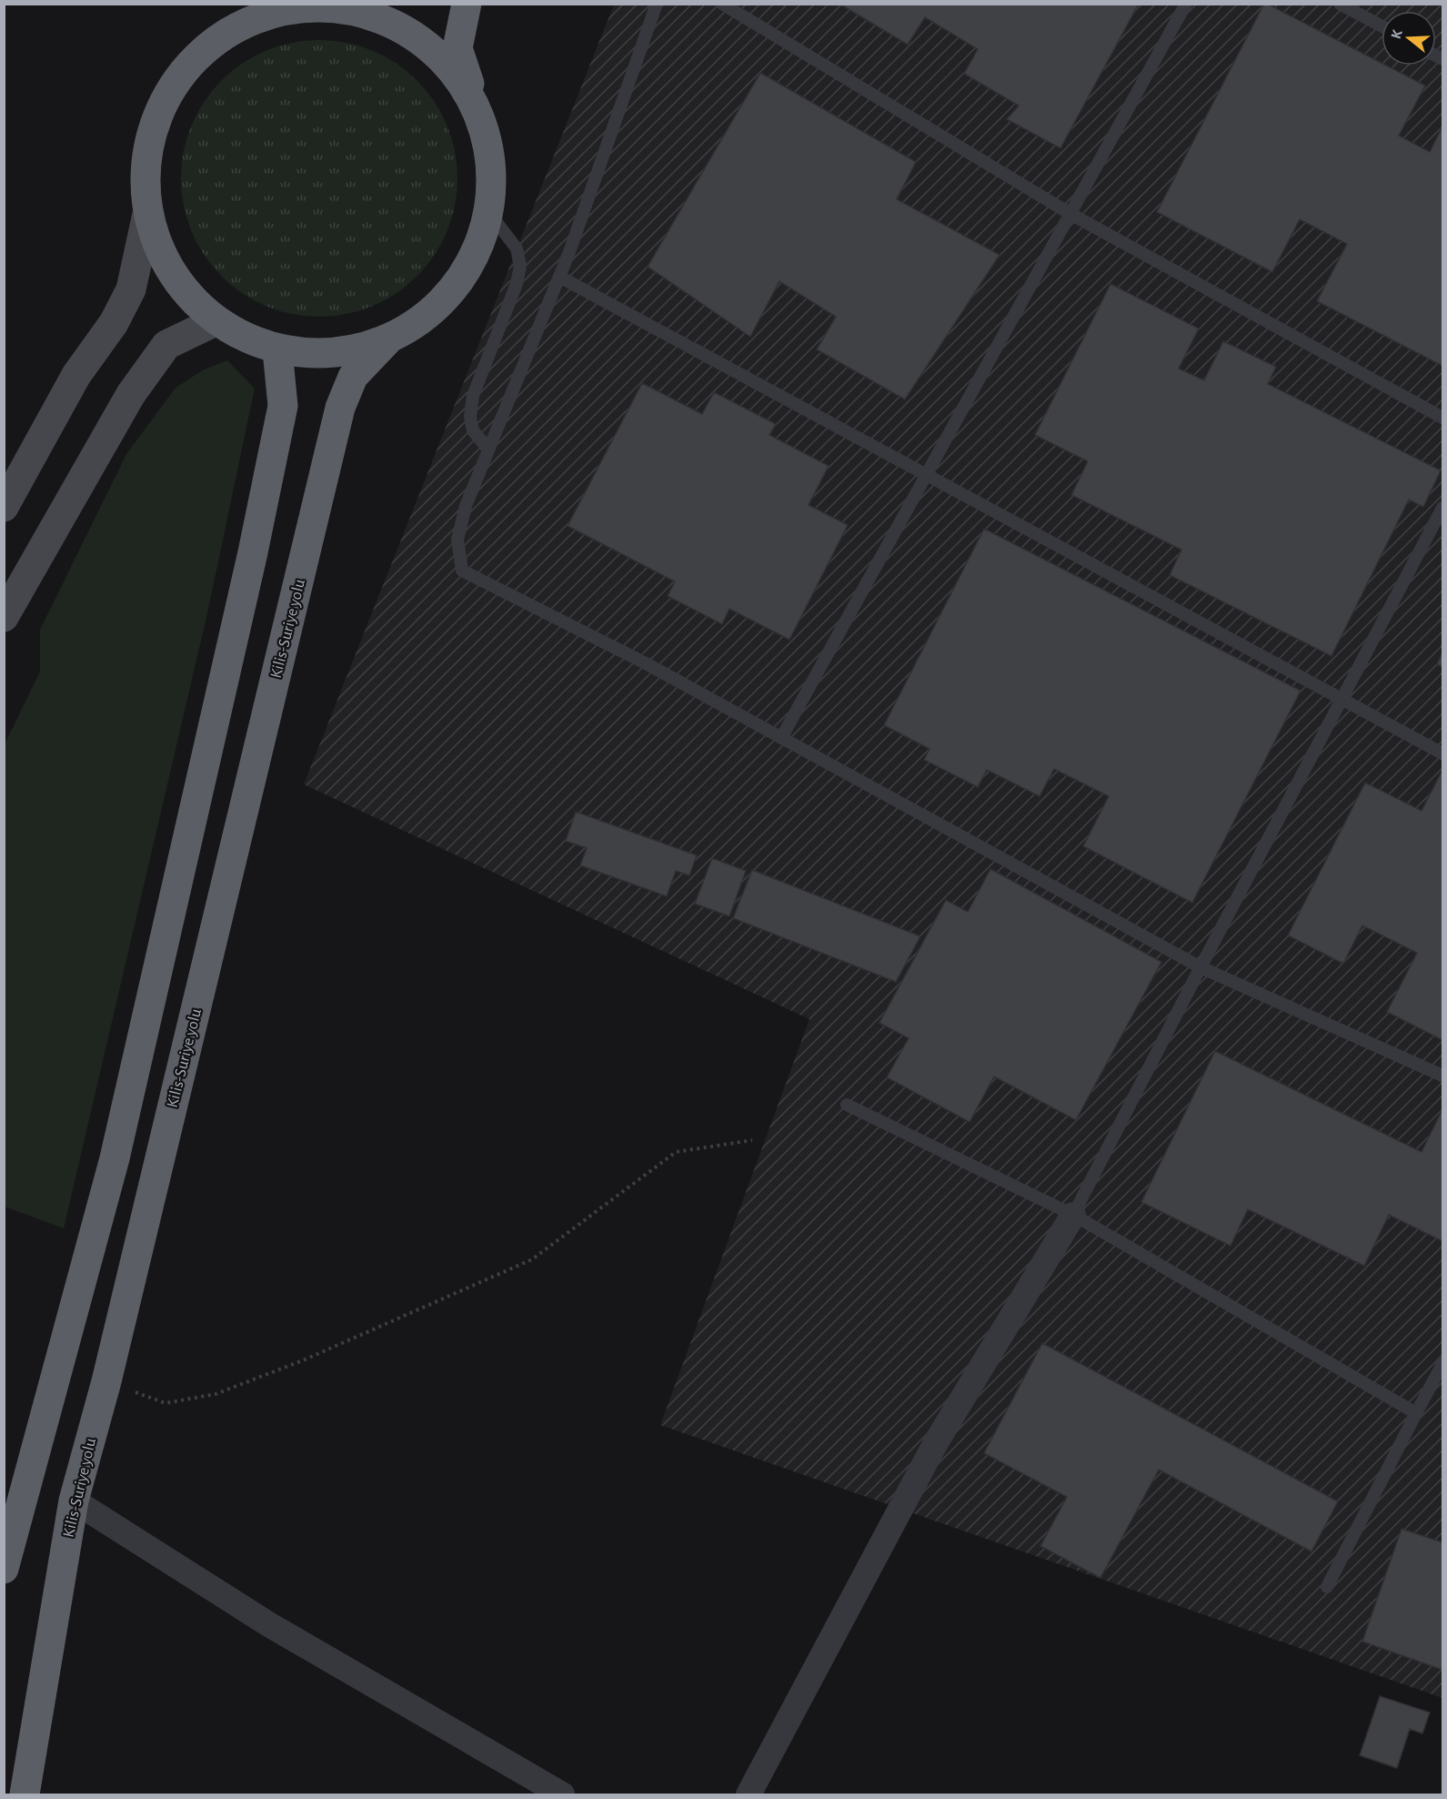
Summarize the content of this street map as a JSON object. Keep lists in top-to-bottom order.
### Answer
{
  "streets": {
    "highway": ["Kilis-Suriye yolu"]
  },
  "north": "left"
}
